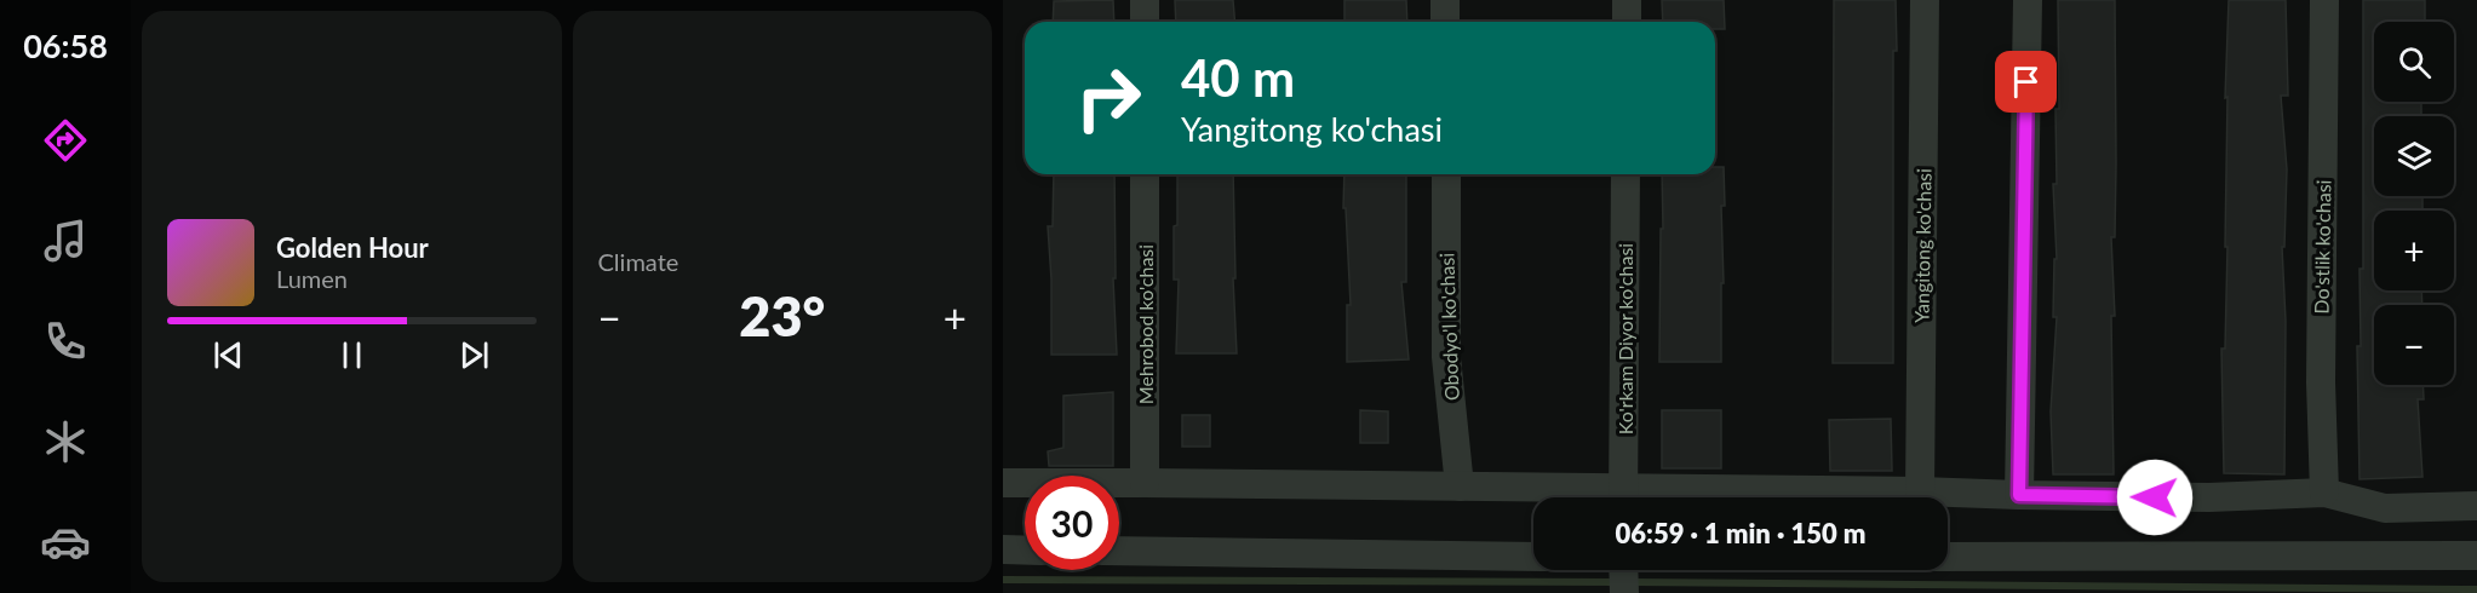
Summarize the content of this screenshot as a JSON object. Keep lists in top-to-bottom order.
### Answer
{
  "streets": {
    "street": [
      "Yangitong ko'chasi",
      "Do'stlik ko'chasi",
      "Mehrobod ko'chasi",
      "Obodyo'l ko'chasi",
      "Ko'rkam Diyor ko'chasi"
    ]
  },
  "page": {
    "tabs": "06:58",
    "tile": "Climate",
    "map_buttons": ["+", "−"],
    "turn": ["40 m", "Yangitong ko'chasi"],
    "song": ["Golden Hour", "Lumen"],
    "heat": ["−", "23°", "+"],
    "limit": "30",
    "trip": "06:59 · 1 min · 150 m"
  }
}
